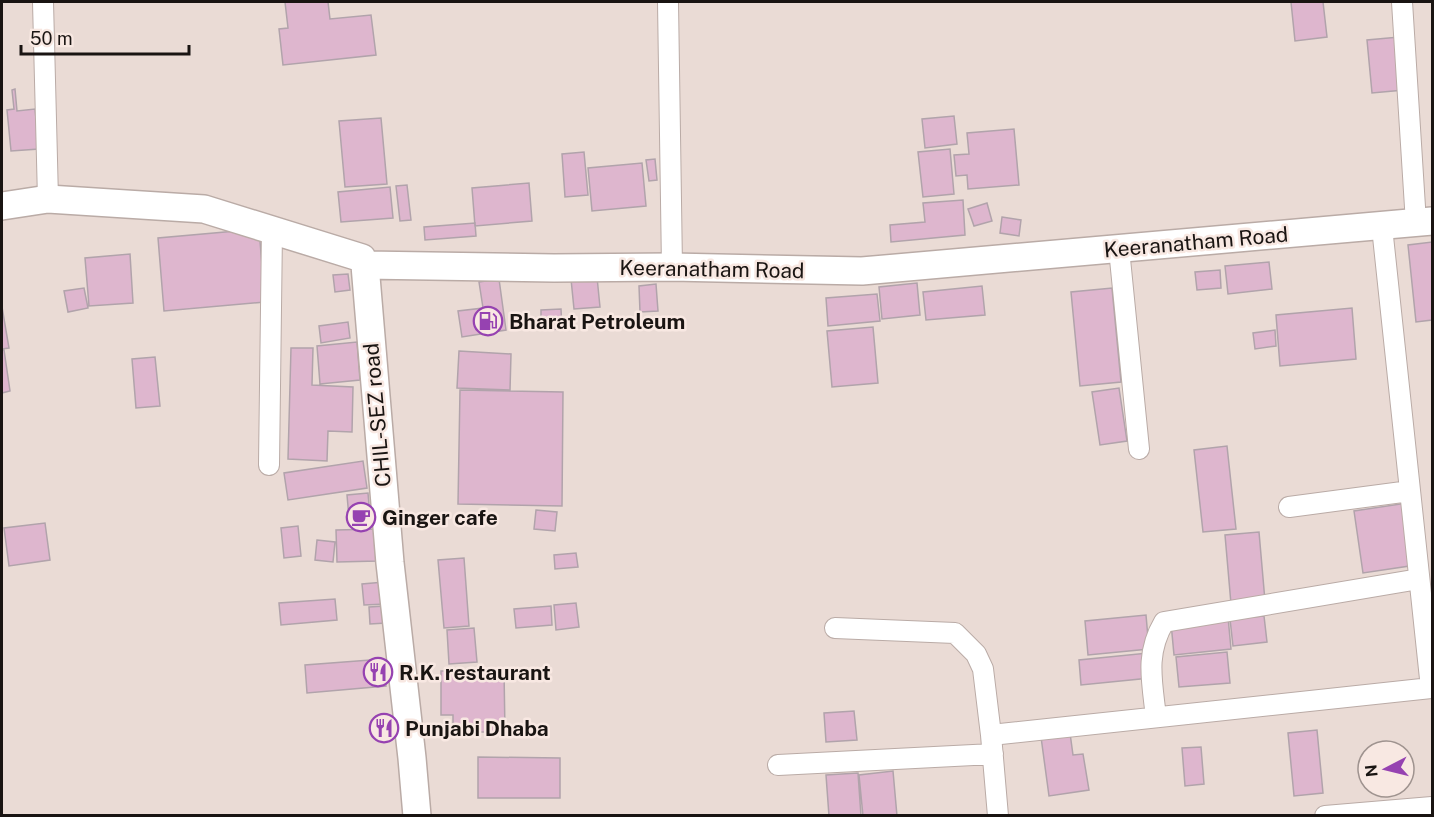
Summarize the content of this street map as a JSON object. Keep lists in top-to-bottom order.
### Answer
{
  "streets": {
    "street": ["Keeranatham Road", "CHIL-SEZ road"]
  },
  "crossings": [
    ["Keeranatham Road", "CHIL-SEZ road"]
  ],
  "places": {
    "fuel station": ["Bharat Petroleum"],
    "cafe": ["Ginger cafe"],
    "restaurant": ["R.K. restaurant", "Punjabi Dhaba"]
  },
  "scale_bar": "50 m",
  "north": "left"
}
